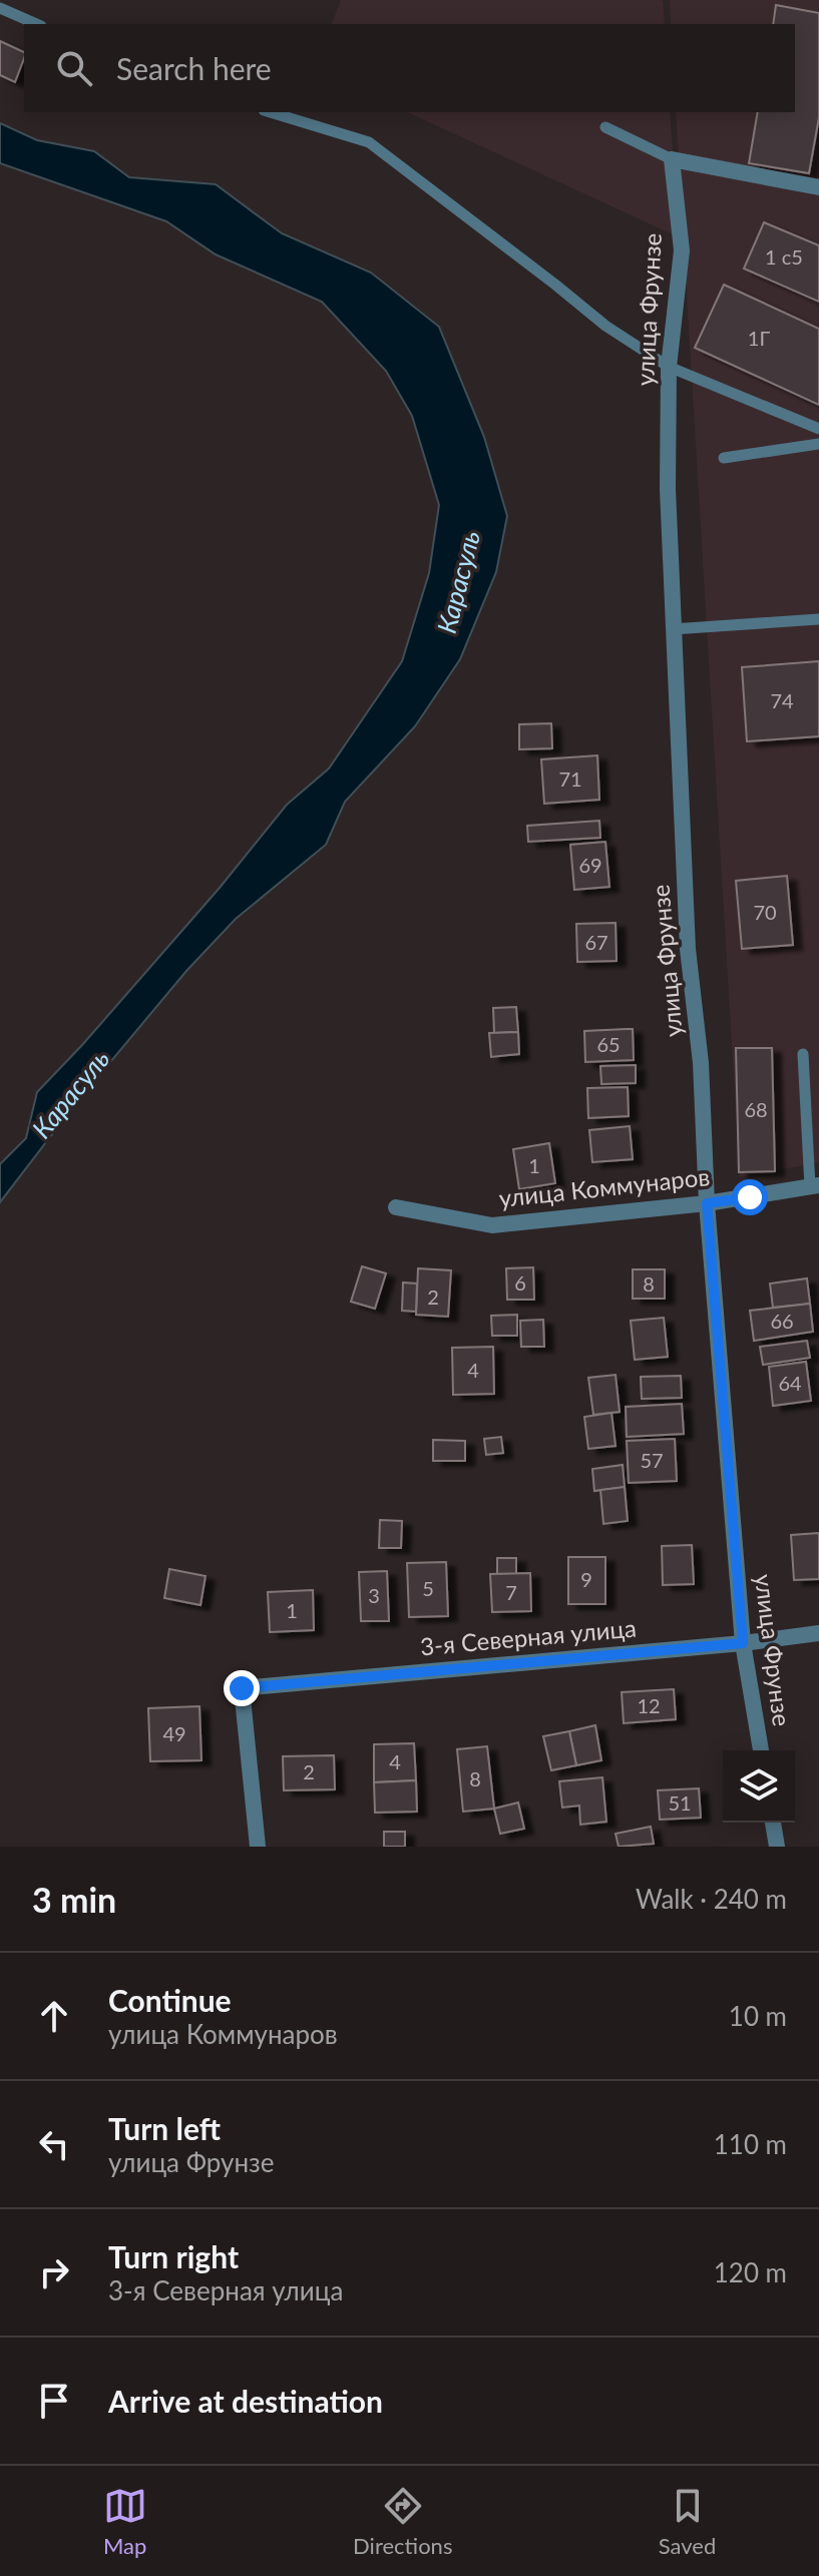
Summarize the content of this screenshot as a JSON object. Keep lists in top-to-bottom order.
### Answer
{
  "streets": {
    "street": ["улица Фрунзе", "улица Коммунаров", "3-я Северная улица"]
  },
  "crossings": [
    ["улица Фрунзе", "улица Коммунаров"],
    ["улица Фрунзе", "3-я Северная улица"]
  ],
  "water": ["Карасуль"],
  "house_numbers": [
    "1 с5",
    "1Г",
    "74",
    "71",
    "69",
    "70",
    "67",
    "65",
    "68",
    "1",
    "6",
    "8",
    "2",
    "66",
    "4",
    "64",
    "57",
    "9",
    "5",
    "7",
    "3",
    "1",
    "12",
    "49",
    "4",
    "2",
    "8",
    "51"
  ],
  "page": {
    "search": "Search here",
    "heading": ["3 min", "Walk · 240 m"],
    "list": [
      ["Continue", "улица Коммунаров", "10 m"],
      ["Turn left", "улица Фрунзе", "110 m"],
      ["Turn right", "3-я Северная улица", "120 m"],
      "Arrive at destination"
    ],
    "nav": ["Map", "Directions", "Saved"]
  }
}
